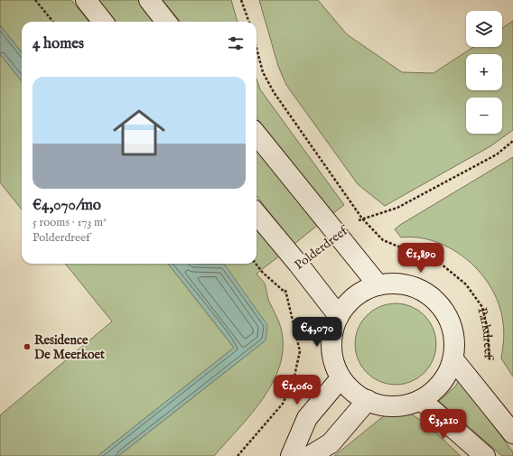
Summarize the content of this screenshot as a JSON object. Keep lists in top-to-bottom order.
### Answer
{
  "streets": {
    "path": ["Polderdreef", "Parkdreef"]
  },
  "crossings": [
    ["Polderdreef", "Parkdreef"]
  ],
  "places": ["Residence De Meerkoet"],
  "page": {
    "map_buttons": ["+", "−"],
    "heading": "4 homes",
    "list": [
      {
        "name": "€4,070/mo",
        "note": "5 rooms · 173 m² · Polderdreef"
      }
    ],
    "price": [
      "€1,890",
      "€4,070",
      "€1,060",
      "€3,210"
    ]
  }
}
